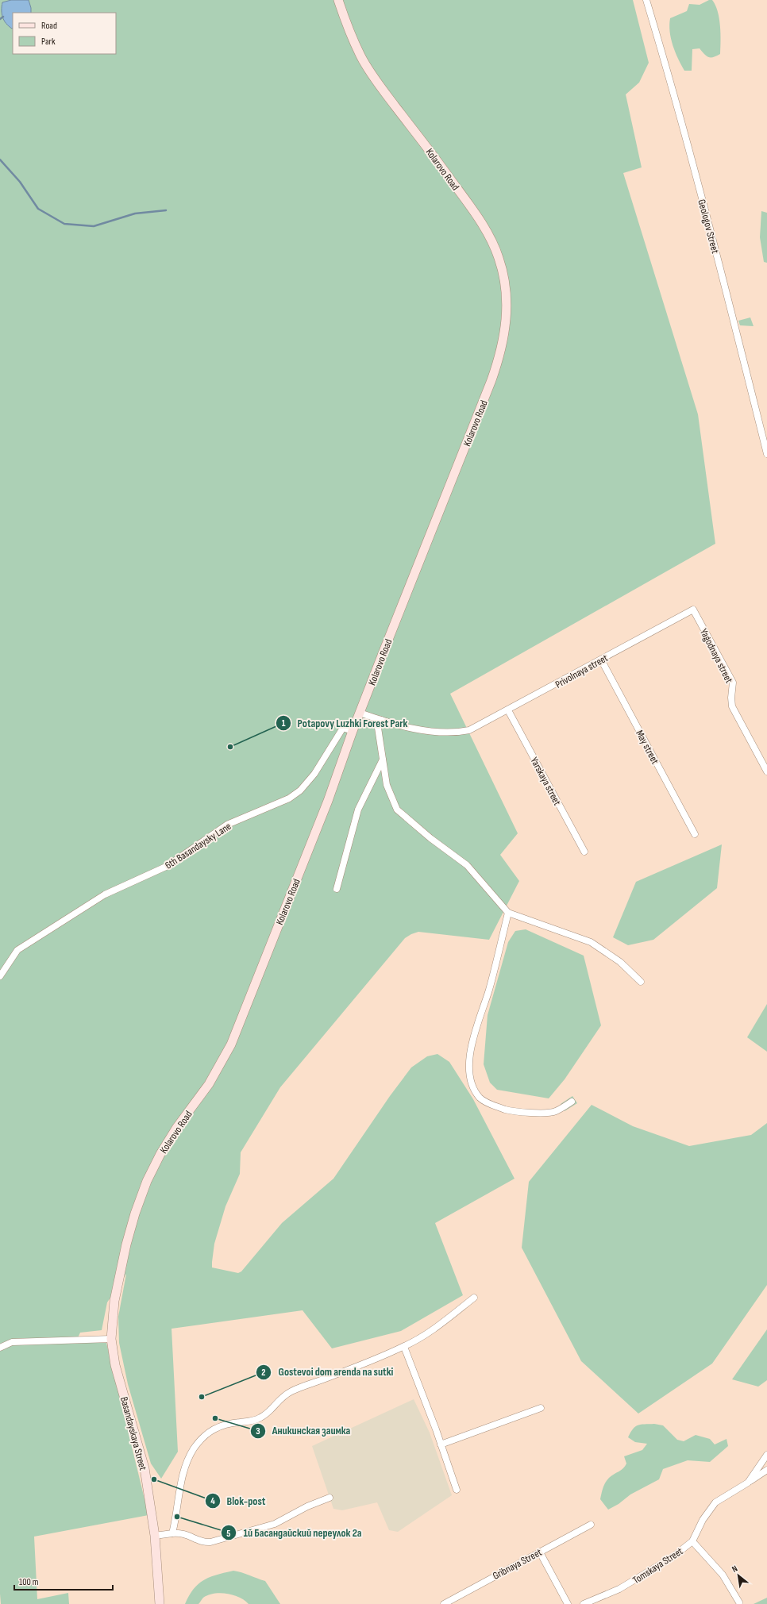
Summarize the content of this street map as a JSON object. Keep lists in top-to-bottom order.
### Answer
{
  "streets": {
    "street": [
      "Kolarovo Road",
      "Geologov Street",
      "Yagodnaya street",
      "Privolnaya street",
      "May street",
      "Yarskaya street",
      "6th Basandaysky Lane",
      "Basandayskaya Street",
      "Gribnaya Street",
      "Tomskaya Street"
    ]
  },
  "crossings": [
    ["Kolarovo Road", "6th Basandaysky Lane"],
    ["Kolarovo Road", "Basandayskaya Street"],
    ["Yagodnaya street", "Privolnaya street"],
    ["Privolnaya street", "May street"],
    ["Privolnaya street", "Yarskaya street"]
  ],
  "places": [
    "Potapovy Luzhki Forest Park",
    "Gostevoi dom arenda na sutki",
    "Аникинская заимка",
    "Blok-post",
    "1й Басандайский переулок 2а"
  ],
  "legend": ["Road", "Park"],
  "scale_bar": "100 m",
  "north": "top left"
}
